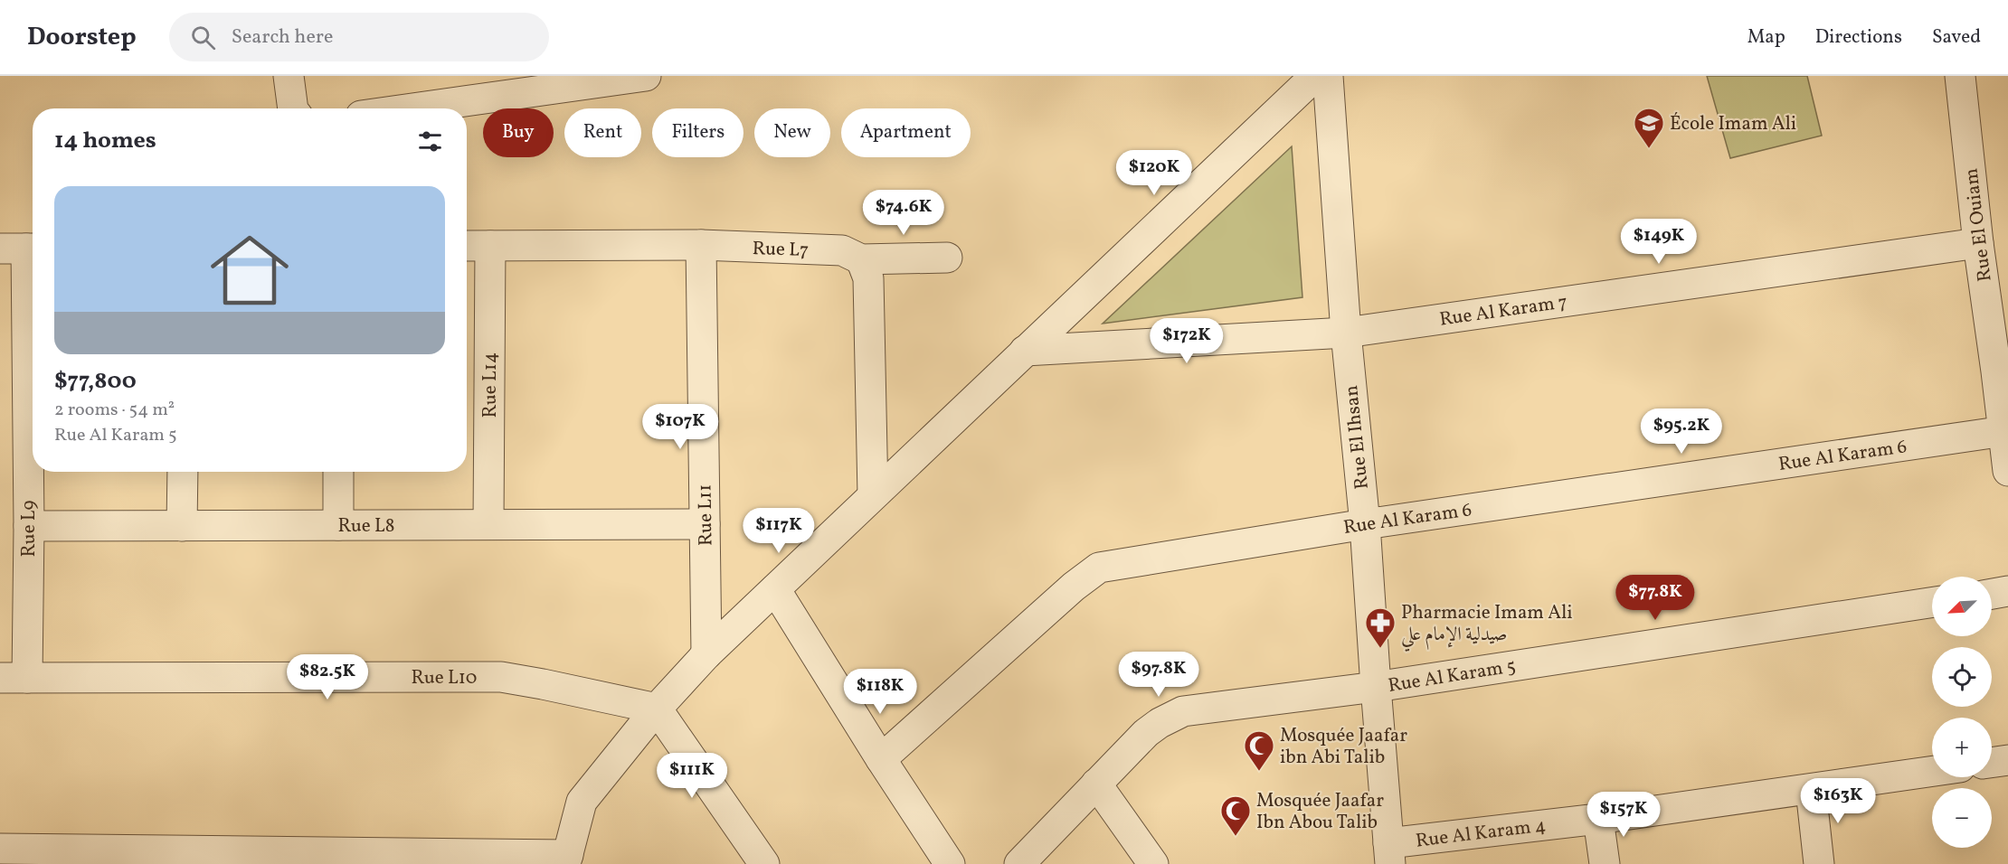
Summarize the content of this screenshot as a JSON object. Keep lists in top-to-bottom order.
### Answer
{
  "streets": {
    "street": [
      "Rue El Ouiam",
      "Rue L7",
      "Rue Al Karam 7",
      "Rue L14",
      "Rue El Ihsan",
      "Rue Al Karam 6",
      "Rue L11",
      "Rue L8",
      "Rue L9",
      "Rue Al Karam 5",
      "Rue L10",
      "Rue Al Karam 4"
    ]
  },
  "crossings": [
    ["Rue El Ouiam", "Rue Al Karam 7"],
    ["Rue El Ouiam", "Rue Al Karam 6"],
    ["Rue L7", "Rue L14"],
    ["Rue L7", "Rue L11"],
    ["Rue Al Karam 7", "Rue El Ihsan"],
    ["Rue L14", "Rue L8"],
    ["Rue El Ihsan", "Rue Al Karam 6"],
    ["Rue El Ihsan", "Rue Al Karam 5"],
    ["Rue El Ihsan", "Rue Al Karam 4"],
    ["Rue L11", "Rue L8"],
    ["Rue L8", "Rue L9"],
    ["Rue L9", "Rue L10"]
  ],
  "places": {
    "school or university": ["École Imam Ali"],
    "pharmacy": ["Pharmacie Imam Ali صيدلية الإمام علي"],
    "mosque": ["Mosquée Jaafar ibn Abi Talib", "Mosquée Jaafar Ibn Abou Talib"]
  },
  "north": "bottom left",
  "page": {
    "header": "Doorstep",
    "search": "Search here",
    "nav": ["Map", "Directions", "Saved"],
    "chip": [
      "Buy",
      "Rent",
      "Filters",
      "New",
      "Apartment"
    ],
    "heading": "14 homes",
    "price": [
      "$120K",
      "$74.6K",
      "$149K",
      "$172K",
      "$107K",
      "$95.2K",
      "$117K",
      "$77.8K",
      "$97.8K",
      "$82.5K",
      "$118K",
      "$111K",
      "$163K",
      "$157K"
    ],
    "list": [
      {
        "name": "$77,800",
        "note": "2 rooms · 54 m² · Rue Al Karam 5"
      }
    ],
    "map_buttons": ["+", "−"]
  }
}
